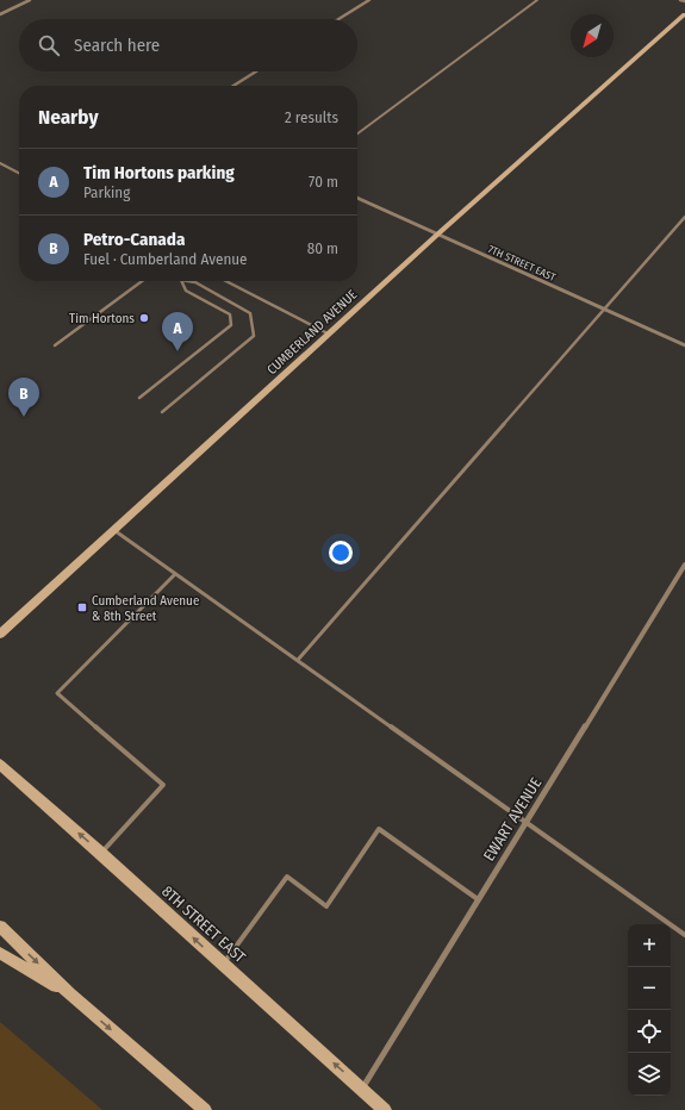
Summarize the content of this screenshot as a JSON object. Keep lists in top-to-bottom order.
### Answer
{
  "streets": {
    "main road": ["CUMBERLAND AVENUE", "8TH STREET EAST"],
    "street": ["7TH STREET EAST", "EWART AVENUE"]
  },
  "crossings": [
    ["7TH STREET EAST", "CUMBERLAND AVENUE"],
    ["EWART AVENUE", "8TH STREET EAST"]
  ],
  "one_way": ["8TH STREET EAST"],
  "places": {
    "other": ["Tim Hortons"],
    "transit": ["Cumberland Avenue & 8th Street"]
  },
  "north": "bottom left",
  "page": {
    "search": "Search here",
    "heading": ["Nearby", "2 results"],
    "list": [
      {
        "mark": "A",
        "name": "Tim Hortons parking",
        "note": "Parking",
        "value": "70 m"
      },
      {
        "mark": "B",
        "name": "Petro-Canada",
        "note": "Fuel · Cumberland Avenue",
        "value": "80 m"
      }
    ],
    "pins": ["A", "B"],
    "map_buttons": ["+", "−"]
  }
}
